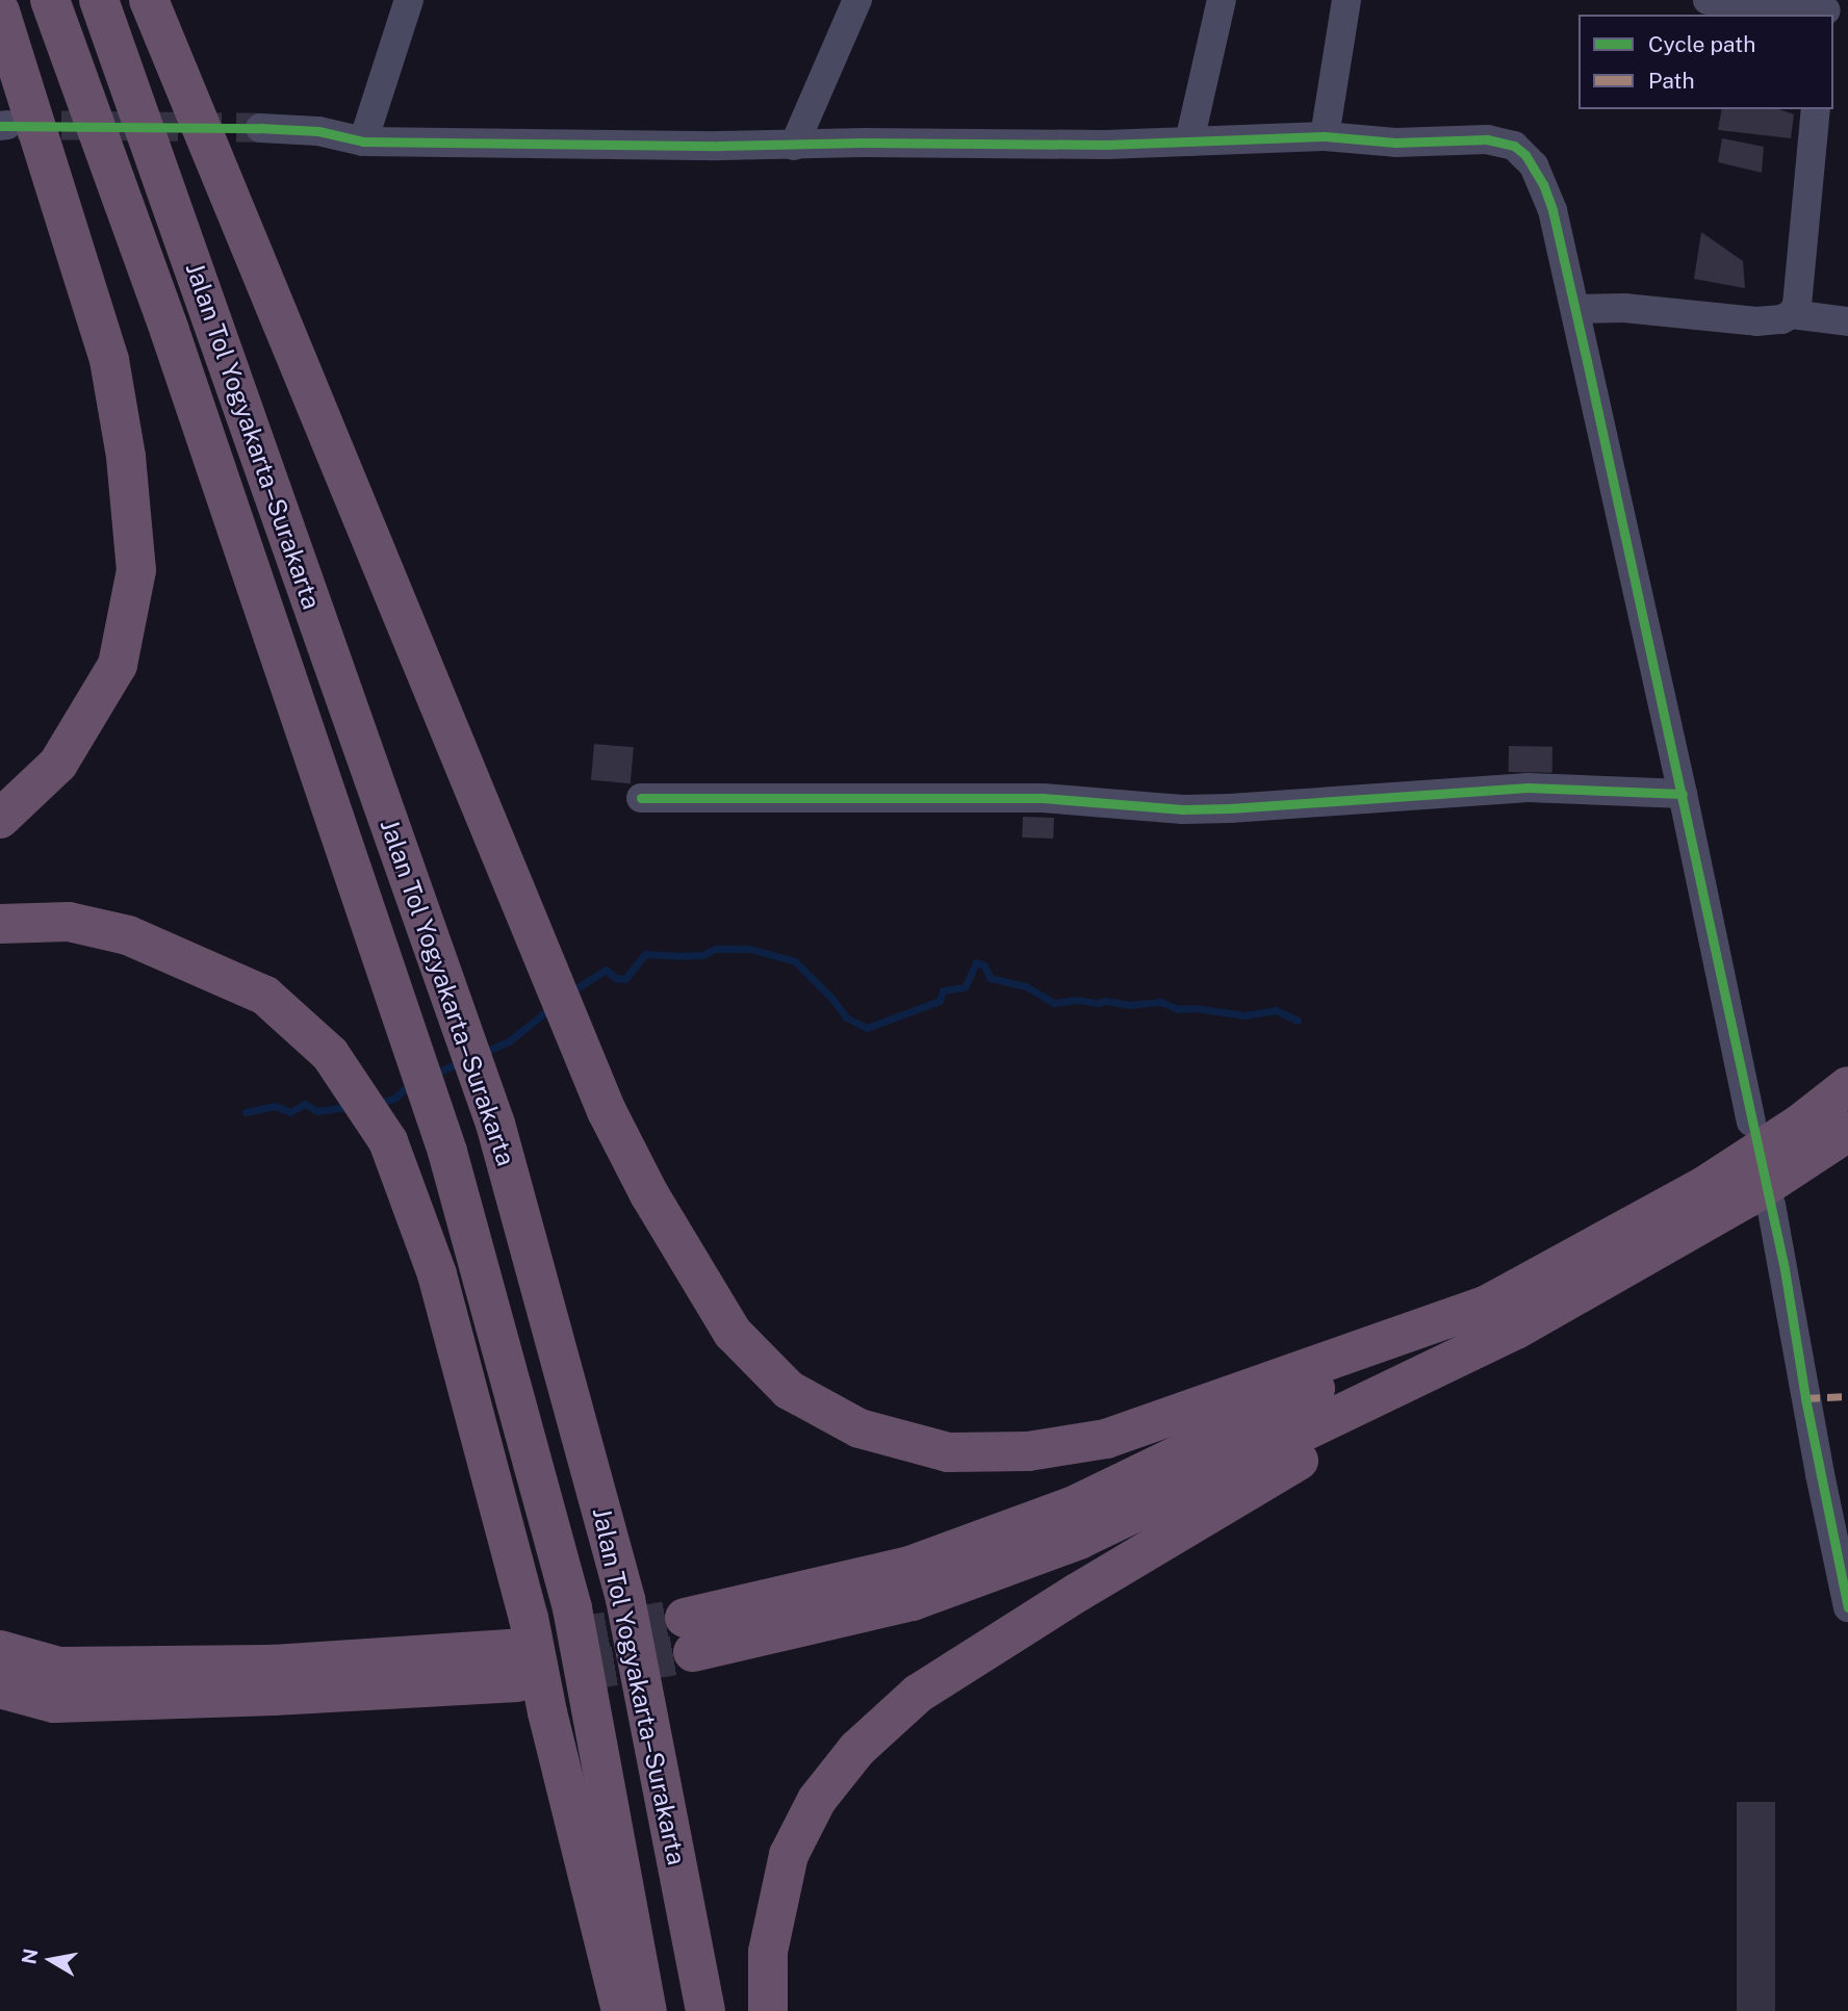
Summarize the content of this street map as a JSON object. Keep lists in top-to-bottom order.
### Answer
{
  "streets": {
    "highway": ["Jalan Tol Yogyakarta–Surakarta"]
  },
  "legend": ["Cycle path", "Path"],
  "north": "left"
}
